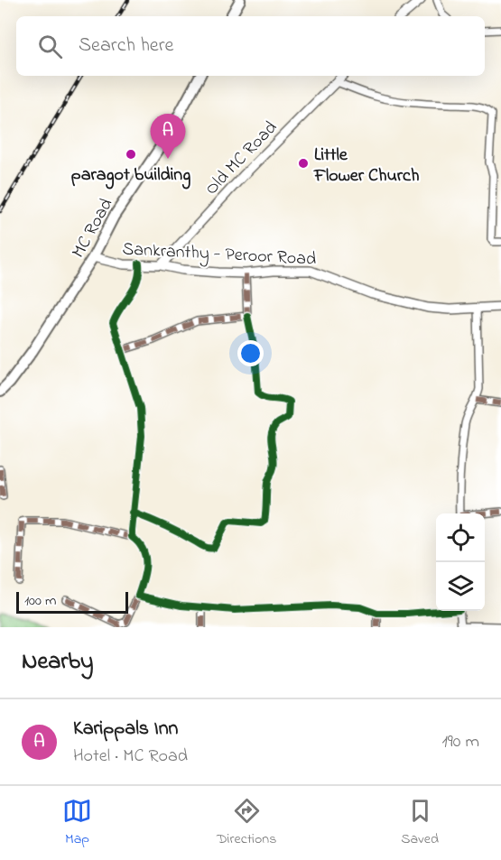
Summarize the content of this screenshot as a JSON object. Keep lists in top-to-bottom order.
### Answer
{
  "streets": {
    "main road": ["Old MC Road", "MC Road", "Sankranthy - Peroor Road"]
  },
  "crossings": [
    ["Old MC Road", "Sankranthy - Peroor Road"],
    ["MC Road", "Sankranthy - Peroor Road"]
  ],
  "places": ["paragot building", "Little Flower Church"],
  "scale_bar": "100 m",
  "page": {
    "search": "Search here",
    "pins": "A",
    "scale": "100 m",
    "heading": "Nearby",
    "list": [
      {
        "mark": "A",
        "name": "Karippals Inn",
        "note": "Hotel · MC Road",
        "value": "190 m"
      }
    ],
    "nav": ["Map", "Directions", "Saved"]
  }
}
